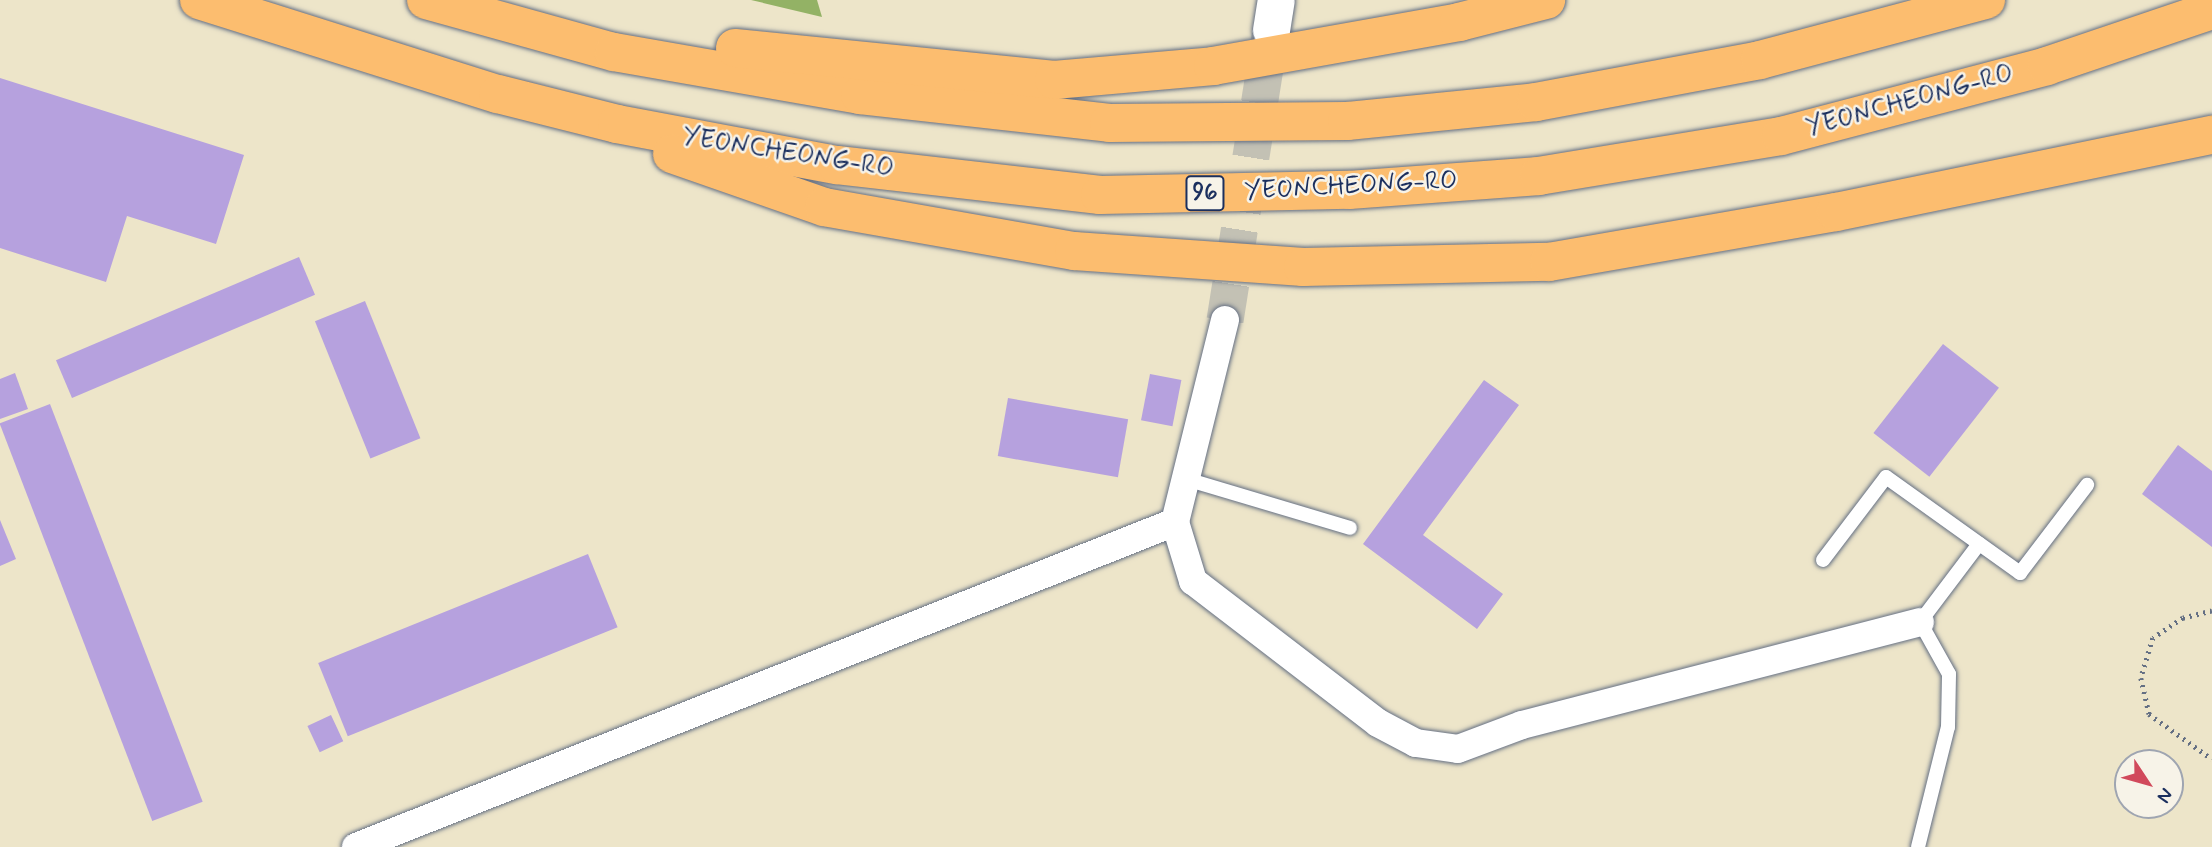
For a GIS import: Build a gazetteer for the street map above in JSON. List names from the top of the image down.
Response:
{
  "streets": {
    "highway": ["YEONCHEONG-RO", "96"]
  },
  "north": "bottom right"
}
